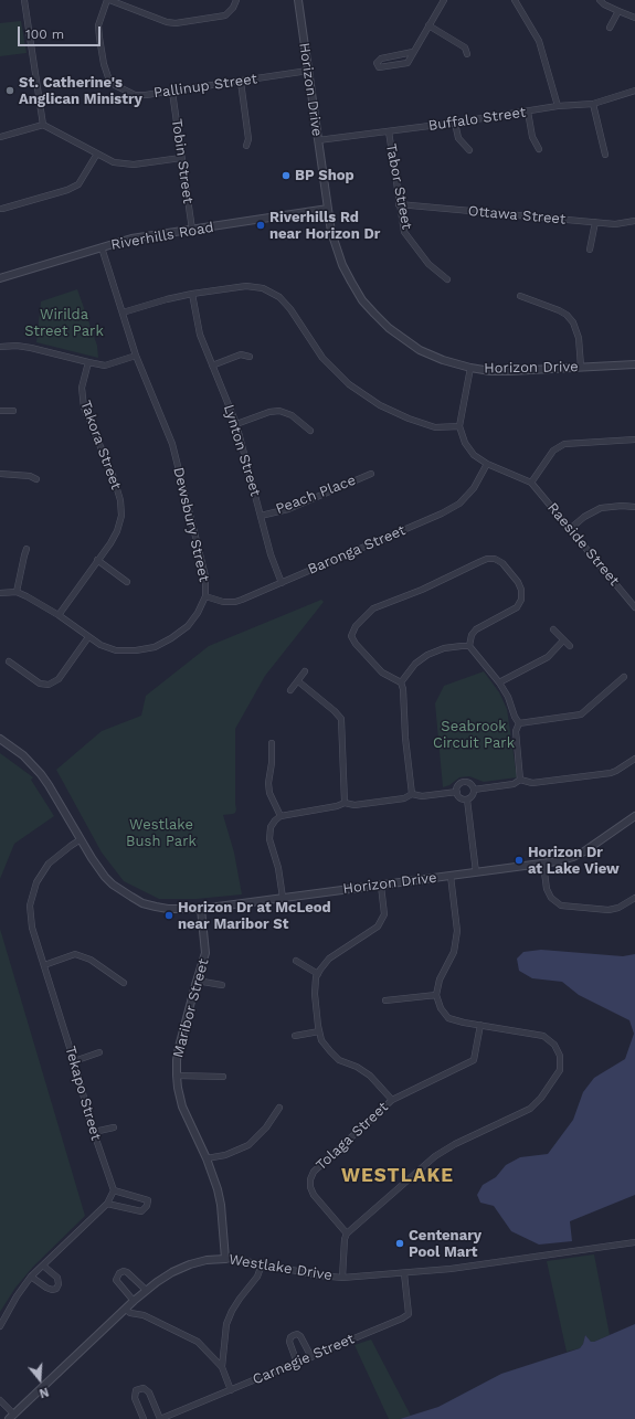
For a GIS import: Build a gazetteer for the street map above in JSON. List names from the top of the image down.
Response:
{
  "streets": {
    "street": [
      "Pallinup Street",
      "Horizon Drive",
      "Buffalo Street",
      "Tobin Street",
      "Tabor Street",
      "Ottawa Street",
      "Riverhills Road",
      "Takora Street",
      "Lynton Street",
      "Peach Place",
      "Dewsbury Street",
      "Raeside Street",
      "Baronga Street",
      "Maribor Street",
      "Tekapo Street",
      "Tolaga Street",
      "Westlake Drive",
      "Carnegie Street"
    ]
  },
  "crossings": [
    ["Pallinup Street", "Horizon Drive"],
    ["Pallinup Street", "Tobin Street"],
    ["Horizon Drive", "Buffalo Street"],
    ["Horizon Drive", "Riverhills Road"],
    ["Horizon Drive", "Maribor Street"],
    ["Horizon Drive", "Tekapo Street"],
    ["Buffalo Street", "Tabor Street"],
    ["Tobin Street", "Riverhills Road"],
    ["Tabor Street", "Ottawa Street"],
    ["Riverhills Road", "Dewsbury Street"],
    ["Takora Street", "Dewsbury Street"],
    ["Lynton Street", "Peach Place"],
    ["Lynton Street", "Baronga Street"],
    ["Dewsbury Street", "Baronga Street"],
    ["Raeside Street", "Baronga Street"],
    ["Maribor Street", "Westlake Drive"],
    ["Westlake Drive", "Carnegie Street"]
  ],
  "districts": ["WESTLAKE"],
  "parks": ["Wirilda Street Park", "Seabrook Circuit Park", "Westlake Bush Park"],
  "places": [
    "St. Catherine's Anglican Ministry",
    "BP Shop",
    "Riverhills Rd near Horizon Dr",
    "Horizon Dr at Lake View",
    "Horizon Dr at McLeod near Maribor St",
    "Centenary Pool Mart"
  ],
  "scale_bar": "100 m",
  "north": "bottom"
}
